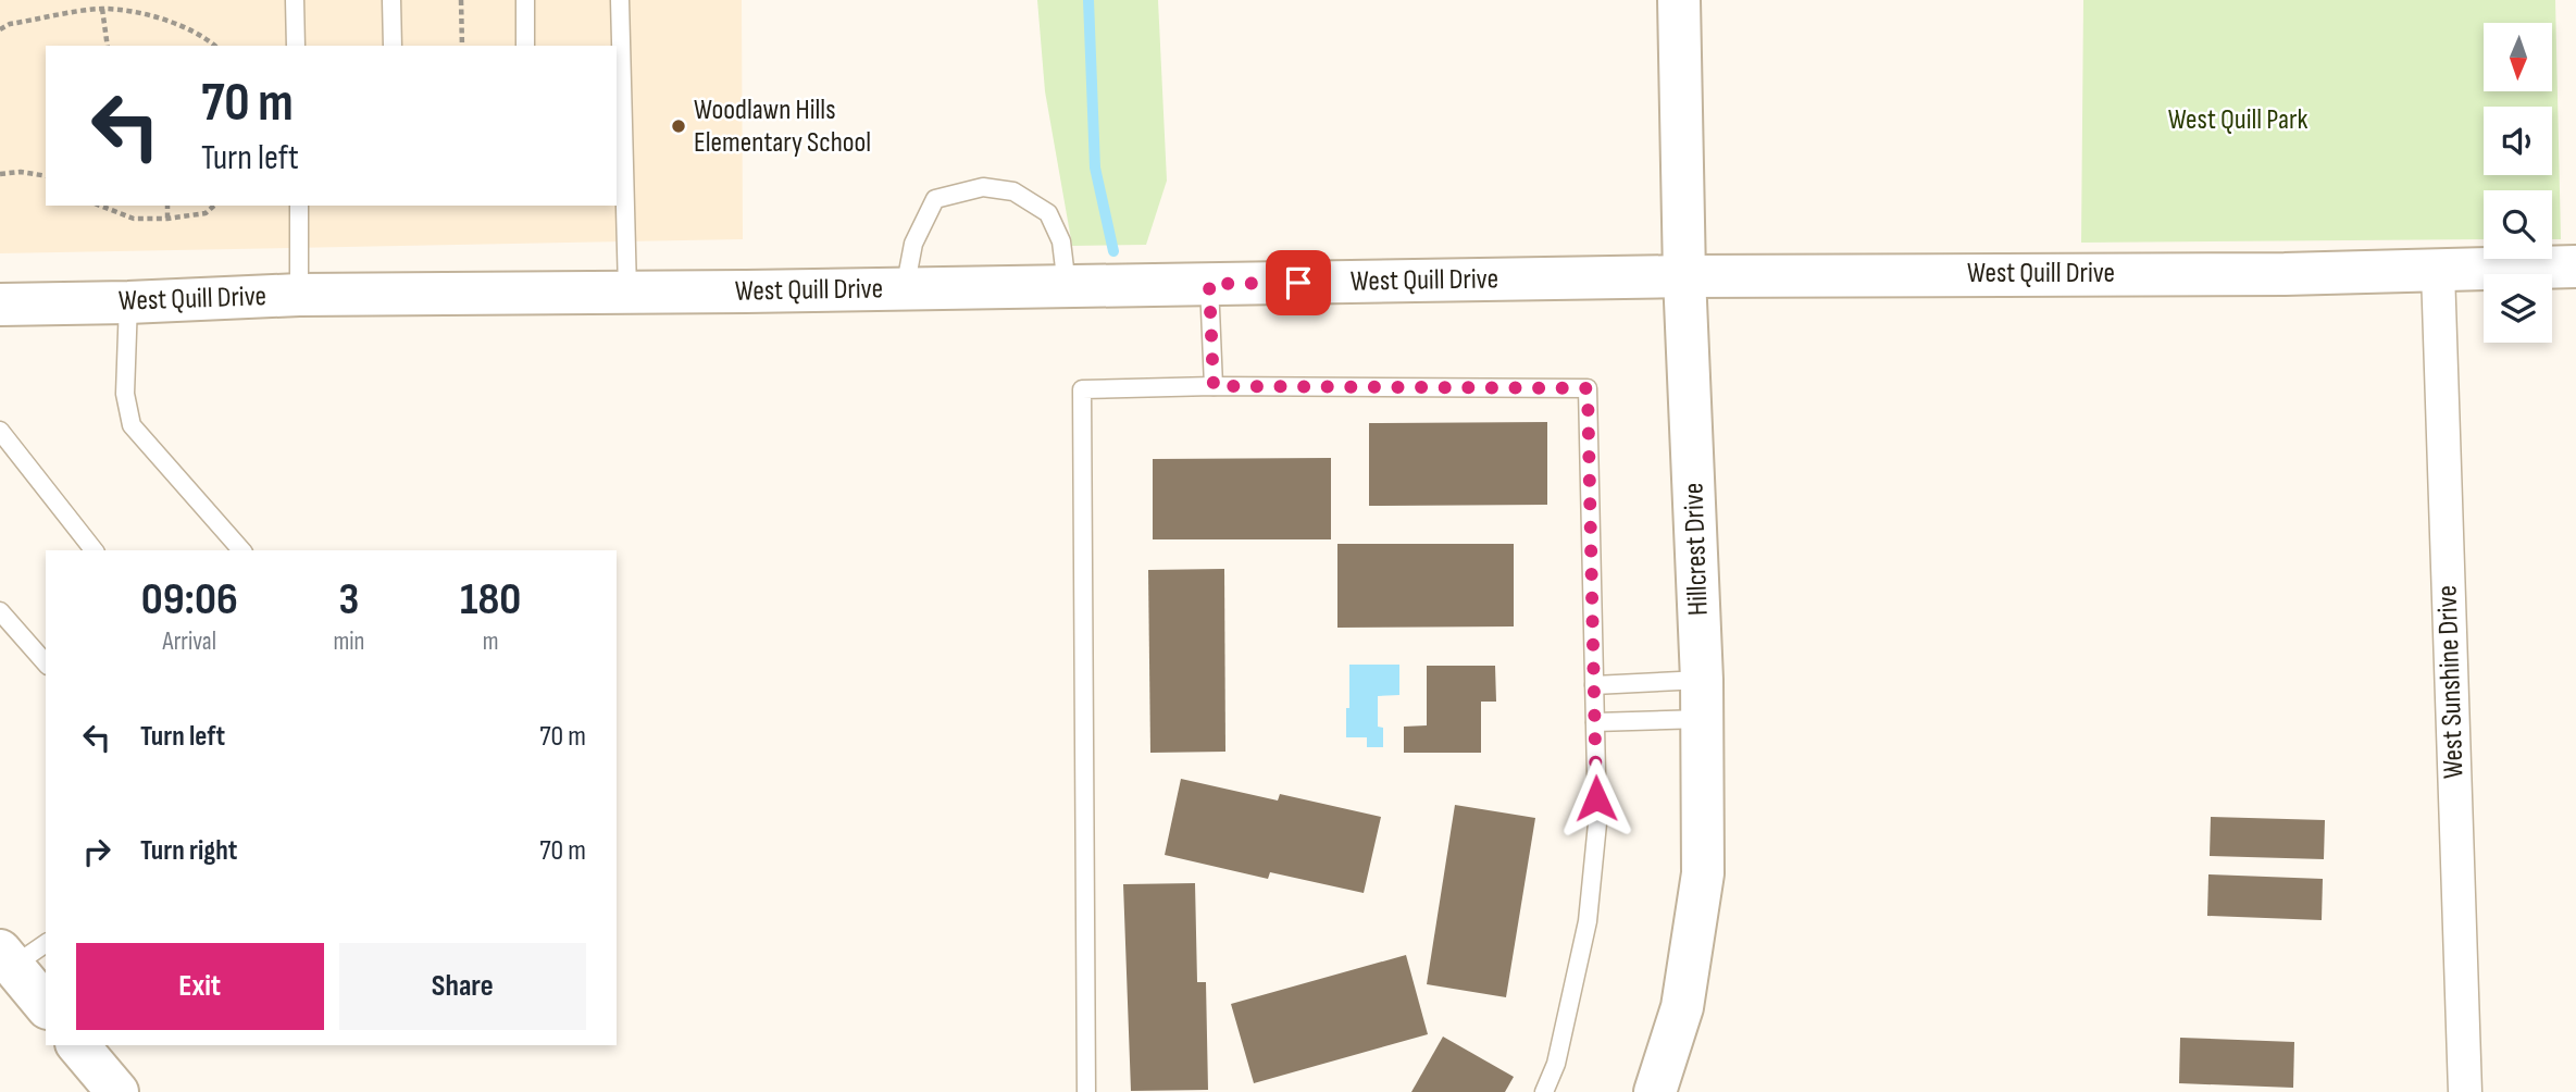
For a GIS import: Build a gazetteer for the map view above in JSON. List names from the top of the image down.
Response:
{
  "streets": {
    "street": ["West Quill Drive", "Hillcrest Drive", "West Sunshine Drive"]
  },
  "crossings": [
    ["West Quill Drive", "Hillcrest Drive"],
    ["West Quill Drive", "West Sunshine Drive"]
  ],
  "parks": ["West Quill Park"],
  "places": ["Woodlawn Hills Elementary School"],
  "north": "bottom",
  "page": {
    "turn": ["70 m", "Turn left"],
    "eta": [
      "09:06",
      "Arrival",
      "3",
      "min",
      "180",
      "m"
    ],
    "list": [
      {
        "name": "Turn left",
        "value": "70 m"
      },
      {
        "name": "Turn right",
        "value": "70 m"
      }
    ],
    "buttons": ["Exit", "Share"]
  }
}
